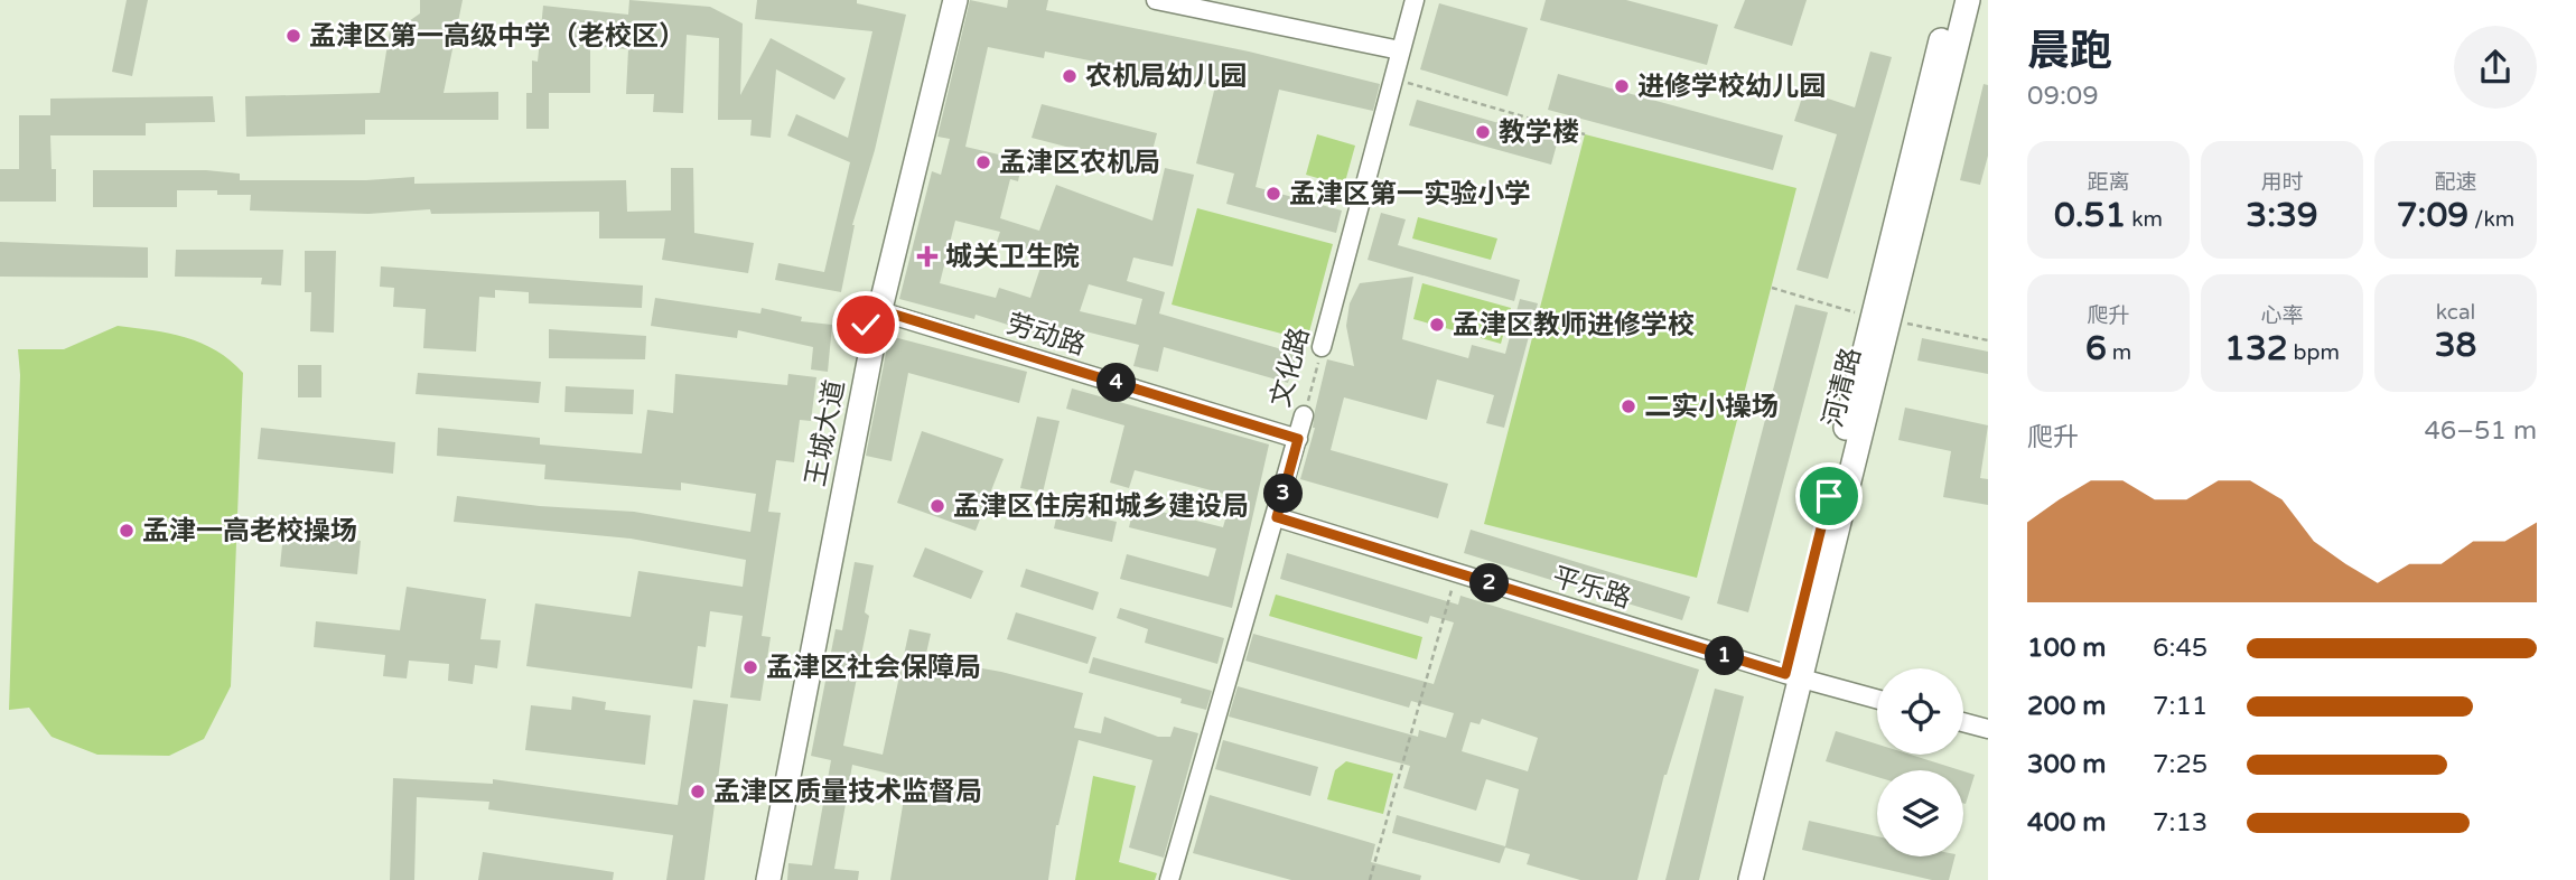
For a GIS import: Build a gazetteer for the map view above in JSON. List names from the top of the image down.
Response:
{
  "streets": {
    "street": [
      "劳动路",
      "文化路",
      "河清路",
      "王城大道",
      "平乐路"
    ]
  },
  "crossings": [
    ["劳动路", "文化路"],
    ["劳动路", "王城大道"],
    ["文化路", "平乐路"],
    ["河清路", "平乐路"]
  ],
  "places": {
    "other": [
      "孟津区第一高级中学（老校区）",
      "农机局幼儿园",
      "进修学校幼儿园",
      "教学楼",
      "孟津区农机局",
      "孟津区第一实验小学",
      "孟津区教师进修学校",
      "二实小操场",
      "孟津区住房和城乡建设局",
      "孟津一高老校操场",
      "孟津区社会保障局",
      "孟津区质量技术监督局"
    ],
    "health": ["城关卫生院"]
  },
  "page": {
    "heading": ["晨跑", "09:09"],
    "stats": [
      ["距离", "0.51 km"],
      ["用时", "3:39"],
      ["配速", "7:09 /km"],
      ["爬升", "6 m"],
      ["心率", "132 bpm"],
      ["kcal", "38"]
    ],
    "pins": [
      "4",
      "3",
      "2",
      "1"
    ],
    "chart": ["爬升", "46–51 m"],
    "list": [
      {
        "name": "100 m",
        "note": "6:45"
      },
      {
        "name": "200 m",
        "note": "7:11"
      },
      {
        "name": "300 m",
        "note": "7:25"
      },
      {
        "name": "400 m",
        "note": "7:13"
      }
    ]
  }
}
